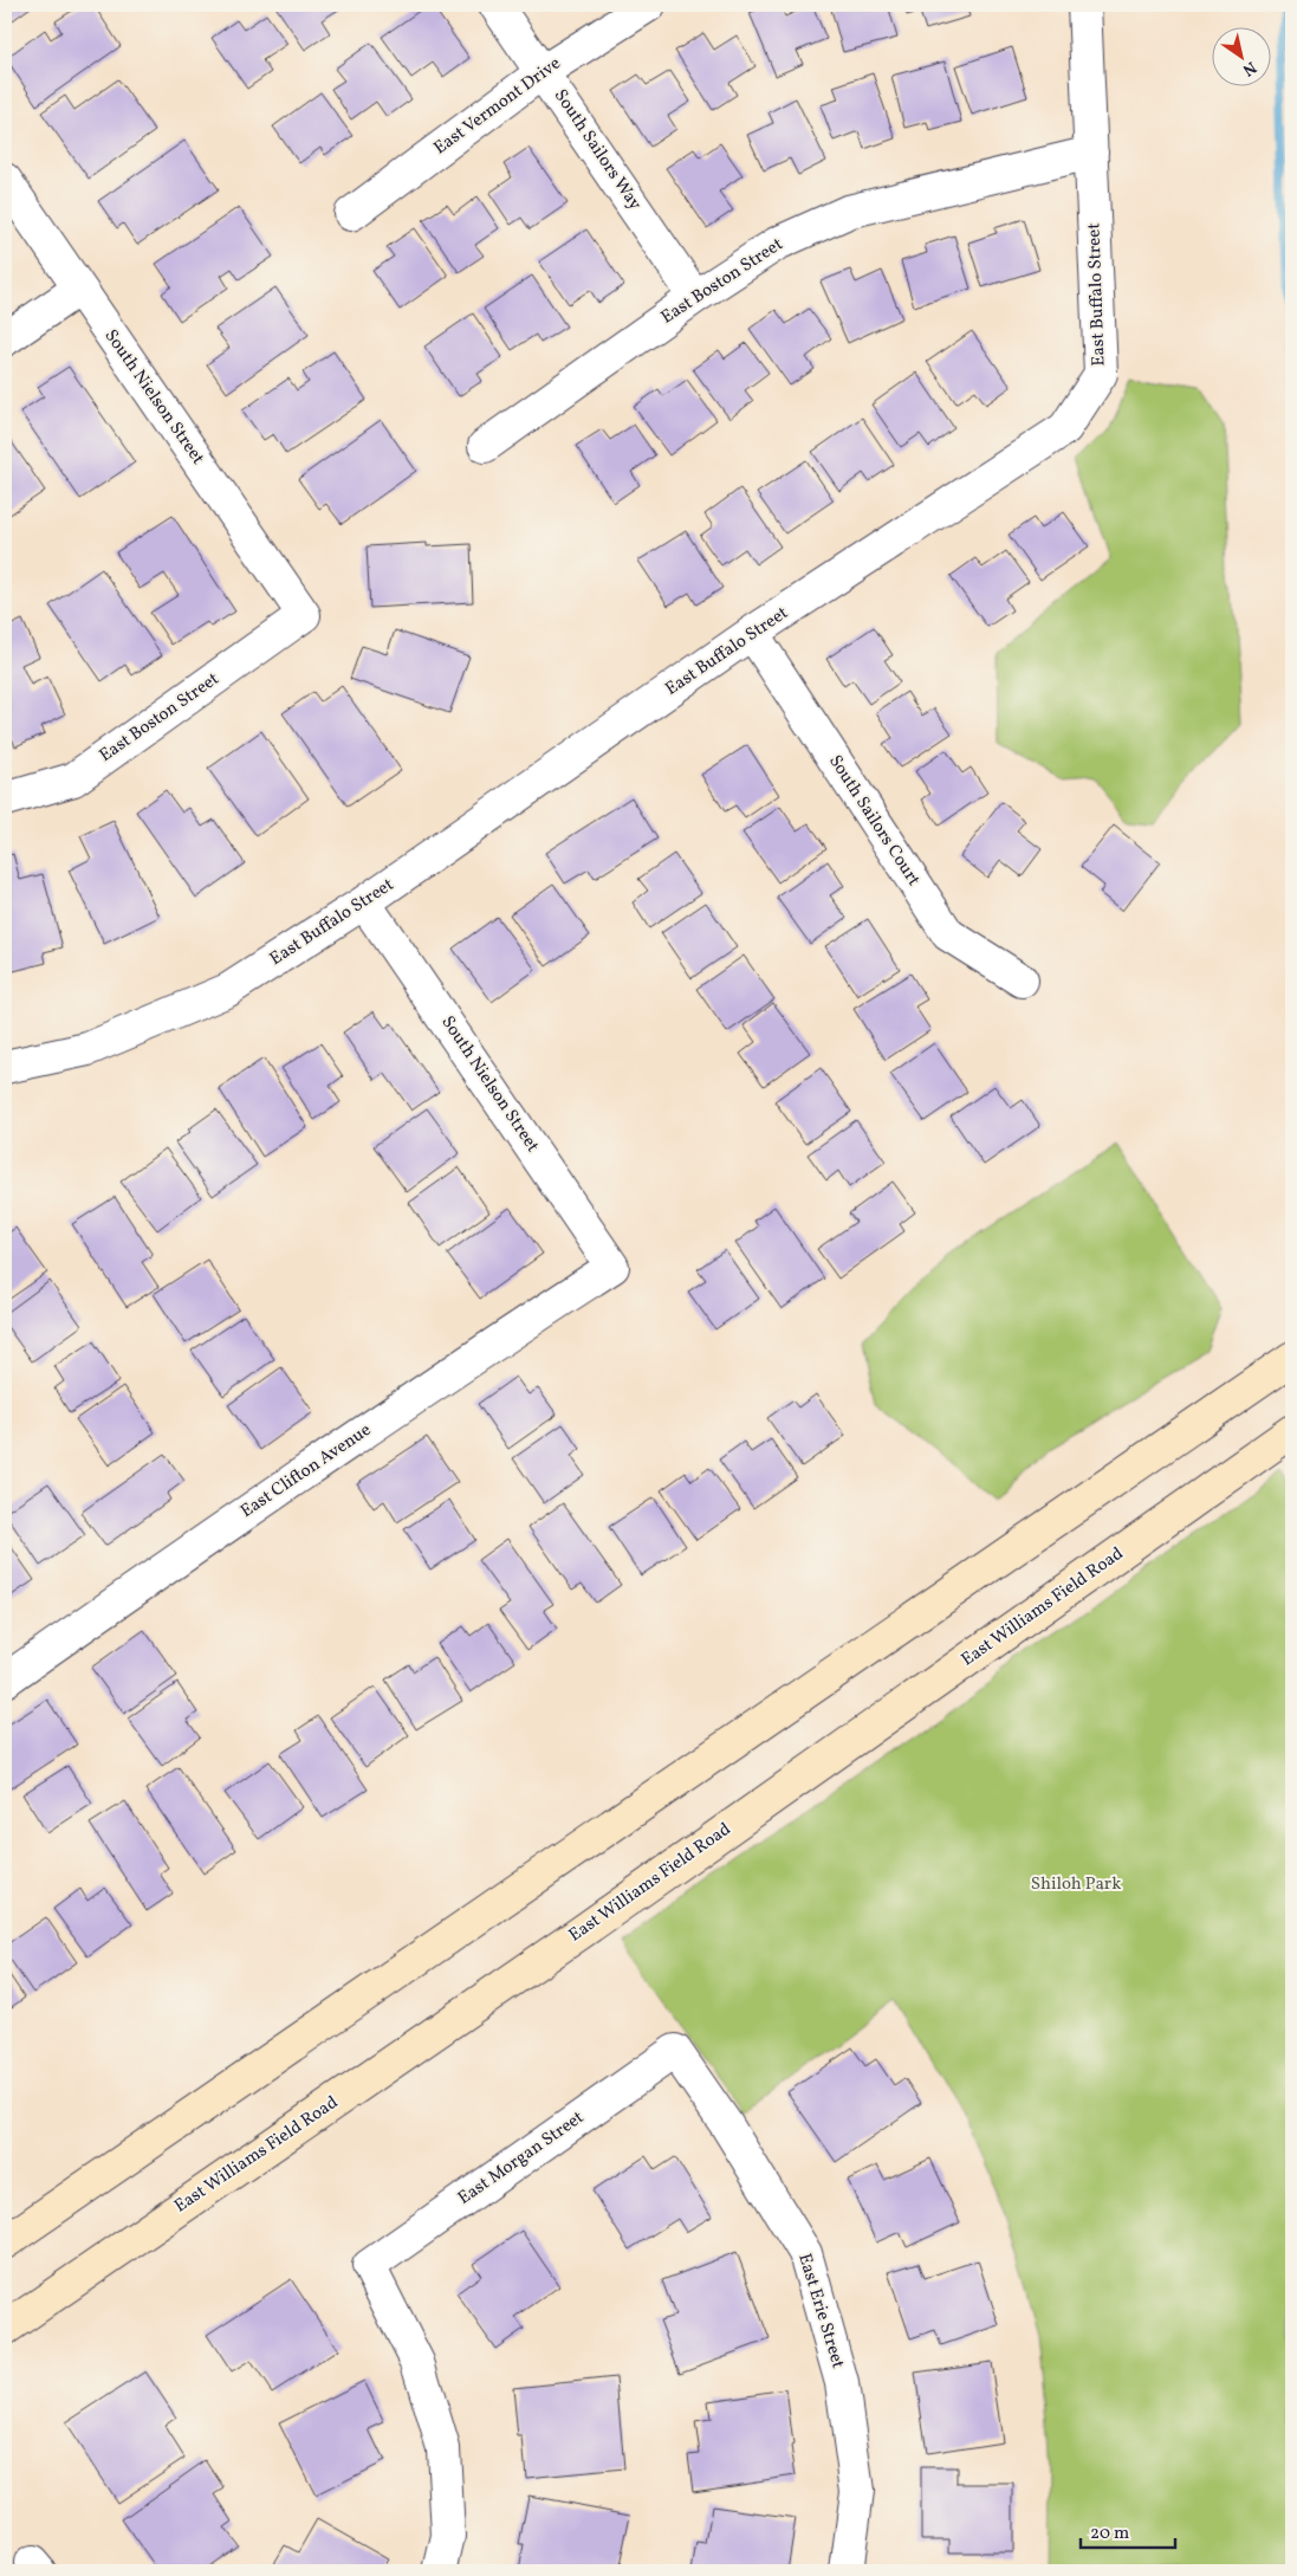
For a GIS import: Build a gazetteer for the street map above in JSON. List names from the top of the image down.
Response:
{
  "streets": {
    "main road": ["East Williams Field Road"],
    "street": [
      "East Vermont Drive",
      "South Sailors Way",
      "East Boston Street",
      "East Buffalo Street",
      "South Nielson Street",
      "South Sailors Court",
      "East Clifton Avenue",
      "East Morgan Street",
      "East Erie Street"
    ]
  },
  "crossings": [
    ["East Vermont Drive", "South Sailors Way"],
    ["South Sailors Way", "East Boston Street"],
    ["East Boston Street", "East Buffalo Street"],
    ["East Boston Street", "South Nielson Street"],
    ["East Buffalo Street", "South Nielson Street"],
    ["East Buffalo Street", "South Sailors Court"],
    ["South Nielson Street", "East Clifton Avenue"],
    ["East Morgan Street", "East Erie Street"]
  ],
  "parks": ["Shiloh Park"],
  "scale_bar": "20 m",
  "north": "bottom right"
}
